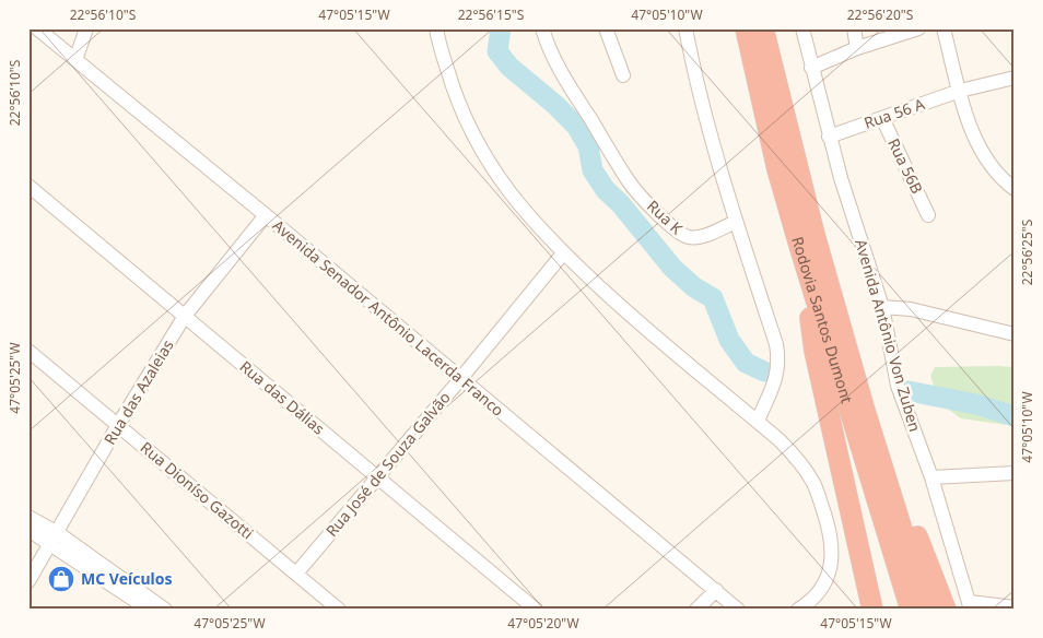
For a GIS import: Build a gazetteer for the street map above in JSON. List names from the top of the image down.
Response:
{
  "streets": {
    "highway": ["Rodovia Santos Dumont"],
    "street": [
      "Rua 56 A",
      "Rua 56B",
      "Rua K",
      "Avenida Senador Antônio Lacerda Franco",
      "Avenida Antônio Von Zuben",
      "Rua das Azaleias",
      "Rua das Dálias",
      "Rua José de Souza Galvão",
      "Rua Dioníso Gazotti"
    ]
  },
  "crossings": [
    ["Rua 56 A", "Rua 56B"],
    ["Rua 56 A", "Avenida Antônio Von Zuben"],
    ["Avenida Senador Antônio Lacerda Franco", "Rua das Azaleias"],
    ["Avenida Senador Antônio Lacerda Franco", "Rua José de Souza Galvão"],
    ["Rua das Azaleias", "Rua das Dálias"],
    ["Rua das Azaleias", "Rua Dioníso Gazotti"],
    ["Rua das Dálias", "Rua José de Souza Galvão"],
    ["Rua José de Souza Galvão", "Rua Dioníso Gazotti"]
  ],
  "places": {
    "shop": ["MC Veículos"]
  },
  "coordinates": [
    "22°56'10\"S",
    "47°05'15\"W",
    "22°56'15\"S",
    "47°05'10\"W",
    "22°56'20\"S",
    "22°56'25\"S",
    "47°05'25\"W",
    "47°05'20\"W"
  ]
}
